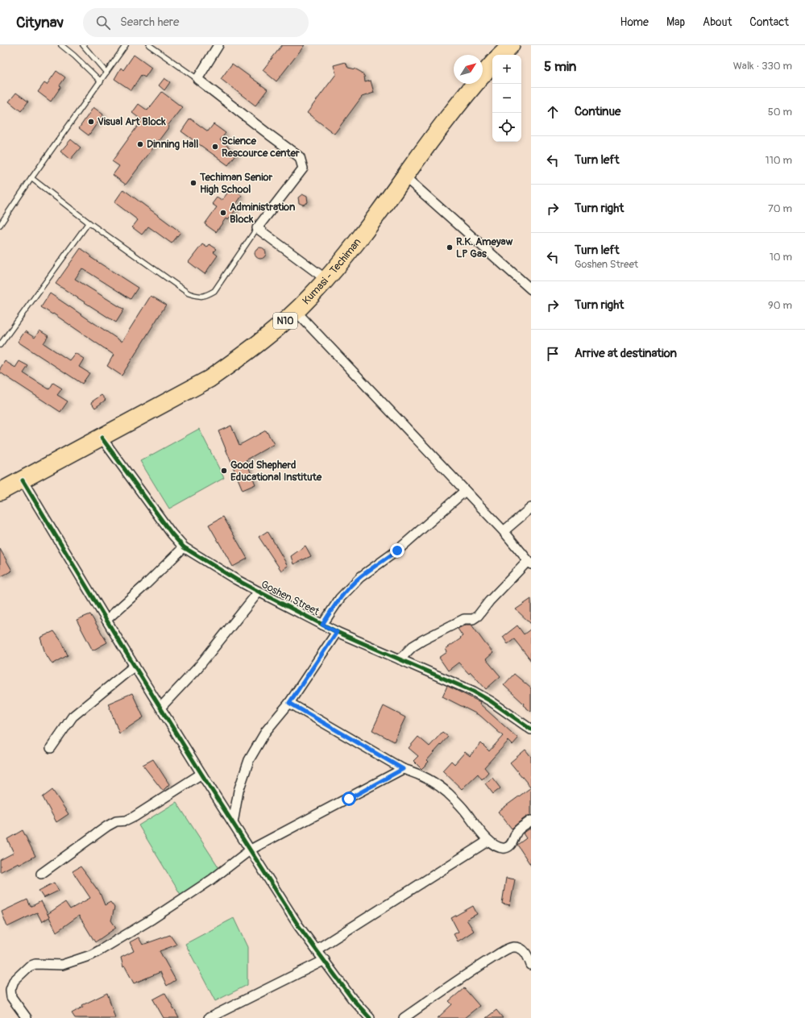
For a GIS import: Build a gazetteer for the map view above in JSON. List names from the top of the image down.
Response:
{
  "streets": {
    "highway": ["Kumasi - Techiman", "N10"],
    "street": ["Goshen Street"]
  },
  "crossings": [
    ["Kumasi - Techiman", "Goshen Street"]
  ],
  "places": [
    "Visual Art Block",
    "Dinning Hall",
    "Science Rescource center",
    "Techiman Senior High School",
    "Administration Block",
    "R.K. Ameyaw LP Gas",
    "Good Shepherd Educational Institute"
  ],
  "north": "top right",
  "page": {
    "header": "Citynav",
    "search": "Search here",
    "nav": [
      "Home",
      "Map",
      "About",
      "Contact"
    ],
    "heading": ["5 min", "Walk · 330 m"],
    "map_buttons": ["+", "−"],
    "list": [
      ["Continue", "50 m"],
      ["Turn left", "110 m"],
      ["Turn right", "70 m"],
      ["Turn left", "Goshen Street", "10 m"],
      ["Turn right", "90 m"],
      "Arrive at destination"
    ]
  }
}
